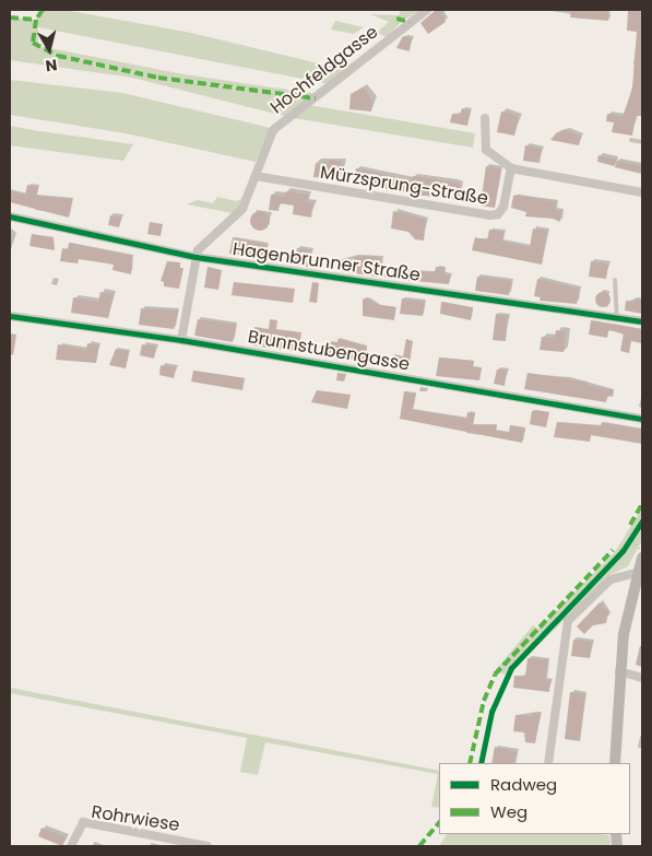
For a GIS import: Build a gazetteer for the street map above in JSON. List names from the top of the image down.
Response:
{
  "streets": {
    "street": [
      "Hochfeldgasse",
      "Mürzsprung-Straße",
      "Hagenbrunner Straße",
      "Brunnstubengasse",
      "Rohrwiese"
    ]
  },
  "crossings": [
    ["Hochfeldgasse", "Mürzsprung-Straße"],
    ["Hochfeldgasse", "Hagenbrunner Straße"],
    ["Hochfeldgasse", "Brunnstubengasse"]
  ],
  "legend": ["Radweg", "Weg"],
  "north": "bottom"
}
